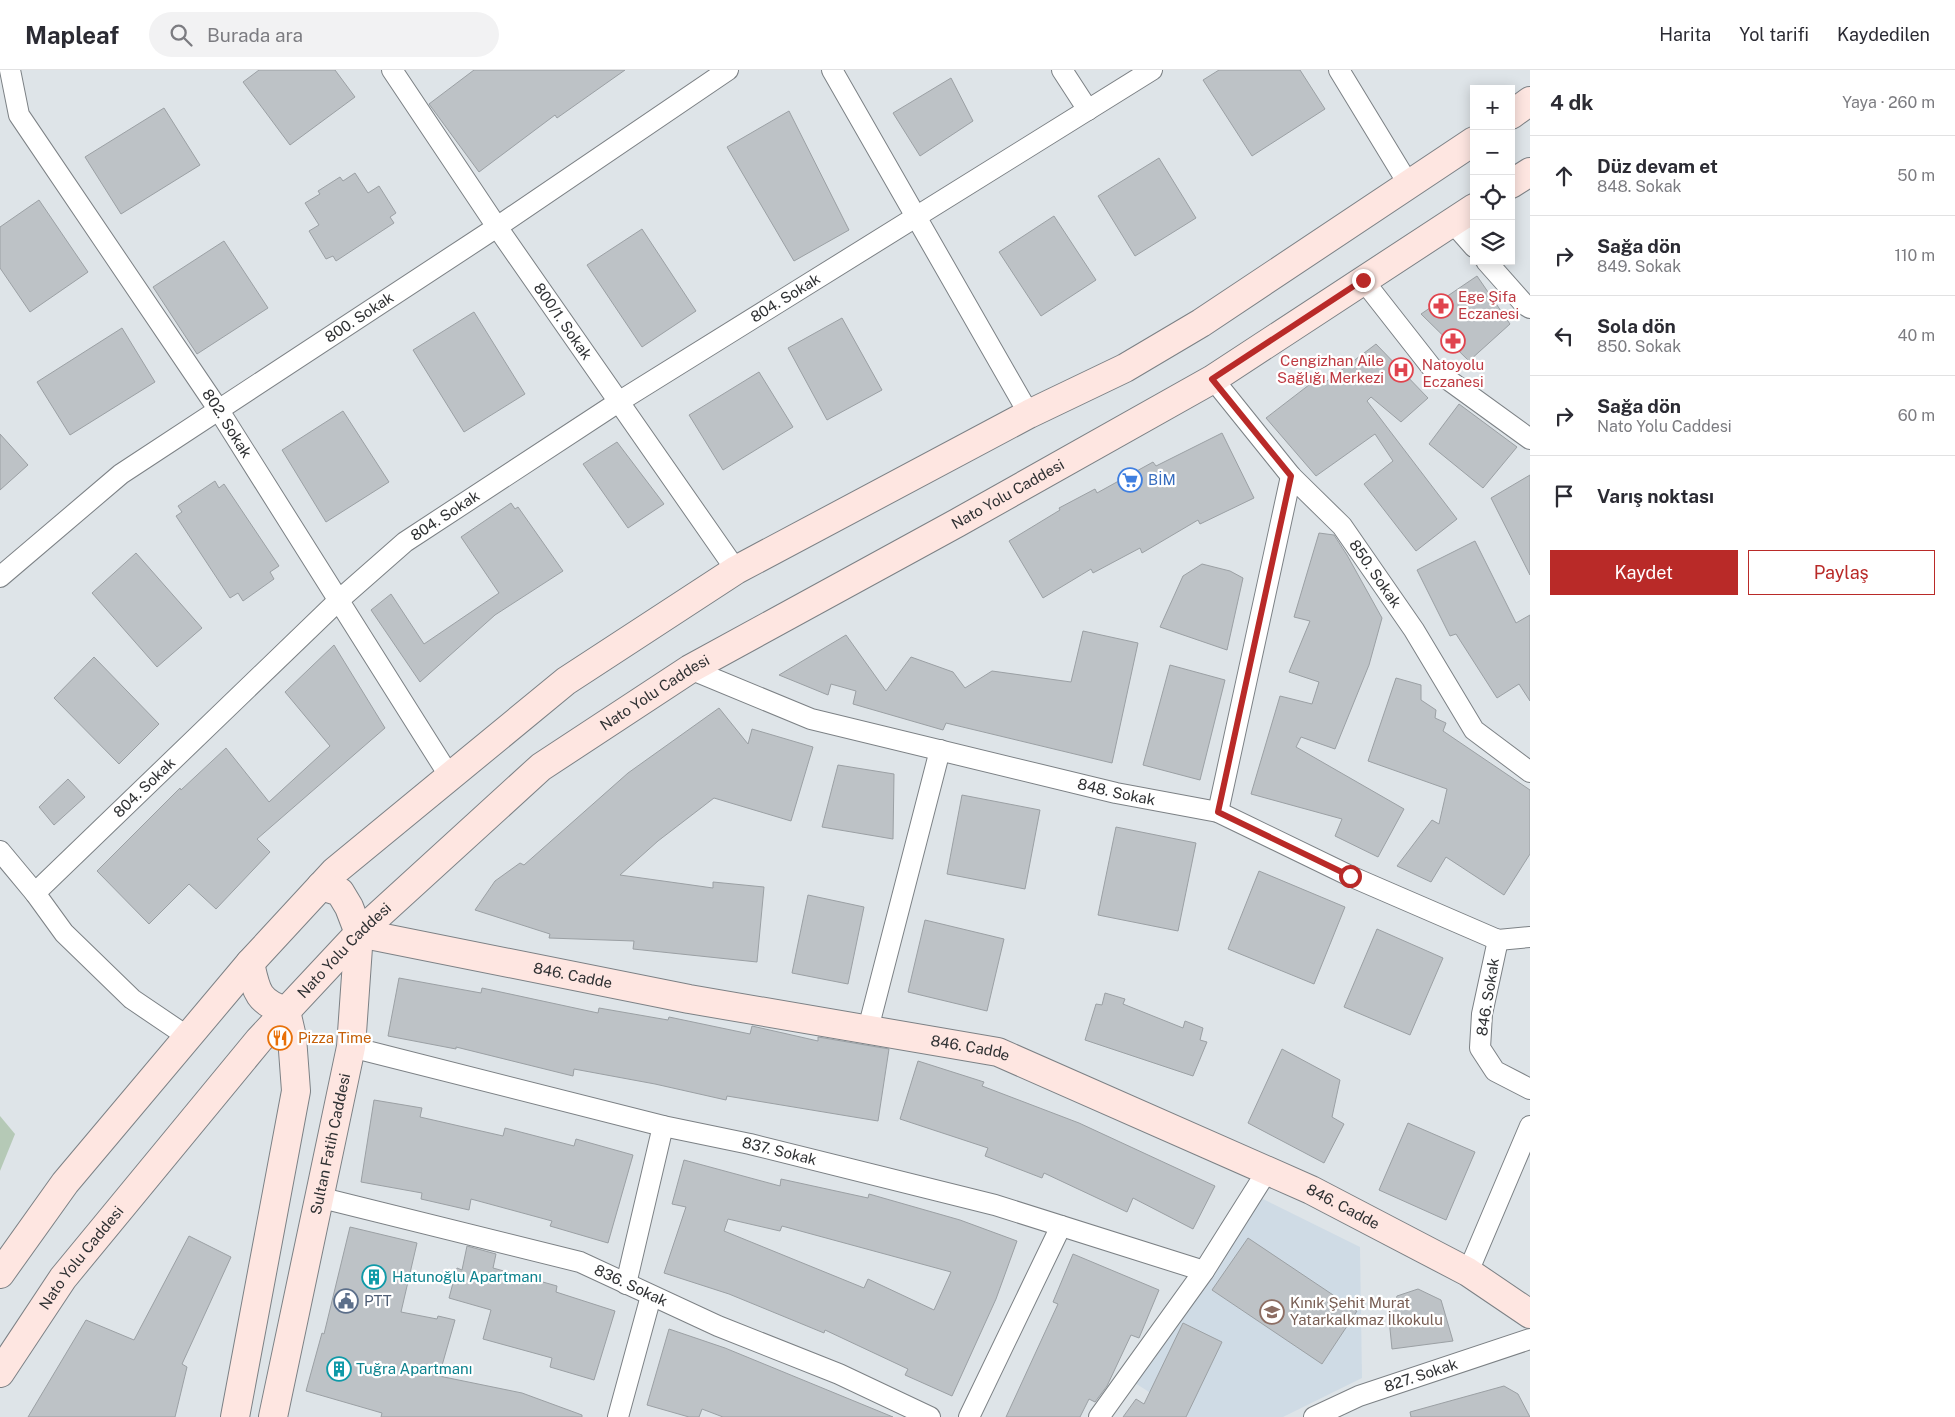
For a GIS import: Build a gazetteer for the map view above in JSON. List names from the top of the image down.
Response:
{
  "streets": {
    "main road": ["Nato Yolu Caddesi", "846. Cadde", "Sultan Fatih Caddesi"],
    "street": [
      "804. Sokak",
      "800. Sokak",
      "800/1. Sokak",
      "802. Sokak",
      "850. Sokak",
      "848. Sokak",
      "846. Sokak",
      "837. Sokak",
      "836. Sokak",
      "827. Sokak"
    ]
  },
  "crossings": [
    ["804. Sokak", "800/1. Sokak"],
    ["804. Sokak", "802. Sokak"],
    ["800. Sokak", "800/1. Sokak"],
    ["800. Sokak", "802. Sokak"],
    ["Nato Yolu Caddesi", "850. Sokak"],
    ["Nato Yolu Caddesi", "848. Sokak"],
    ["Nato Yolu Caddesi", "846. Cadde"],
    ["Nato Yolu Caddesi", "Sultan Fatih Caddesi"],
    ["848. Sokak", "846. Sokak"],
    ["846. Cadde", "Sultan Fatih Caddesi"],
    ["Sultan Fatih Caddesi", "837. Sokak"],
    ["Sultan Fatih Caddesi", "836. Sokak"]
  ],
  "places": {
    "pharmacy": ["Ege Şifa Eczanesi", "Natoyolu Eczanesi"],
    "hospital": ["Cengizhan Aile Sağlığı Merkezi"],
    "supermarket": ["BİM"],
    "restaurant": ["Pizza Time"],
    "building": ["Hatunoğlu Apartmanı", "Tuğra Apartmanı"],
    "public building": ["PTT"],
    "school or university": ["Kınık Şehit Murat Yatarkalkmaz İlkokulu"]
  },
  "page": {
    "header": "Mapleaf",
    "search": "Burada ara",
    "nav": ["Harita", "Yol tarifi", "Kaydedilen"],
    "heading": ["4 dk", "Yaya · 260 m"],
    "map_buttons": ["+", "−"],
    "list": [
      ["Düz devam et", "848. Sokak", "50 m"],
      ["Sağa dön", "849. Sokak", "110 m"],
      ["Sola dön", "850. Sokak", "40 m"],
      ["Sağa dön", "Nato Yolu Caddesi", "60 m"],
      "Varış noktası"
    ],
    "buttons": ["Kaydet", "Paylaş"]
  }
}
